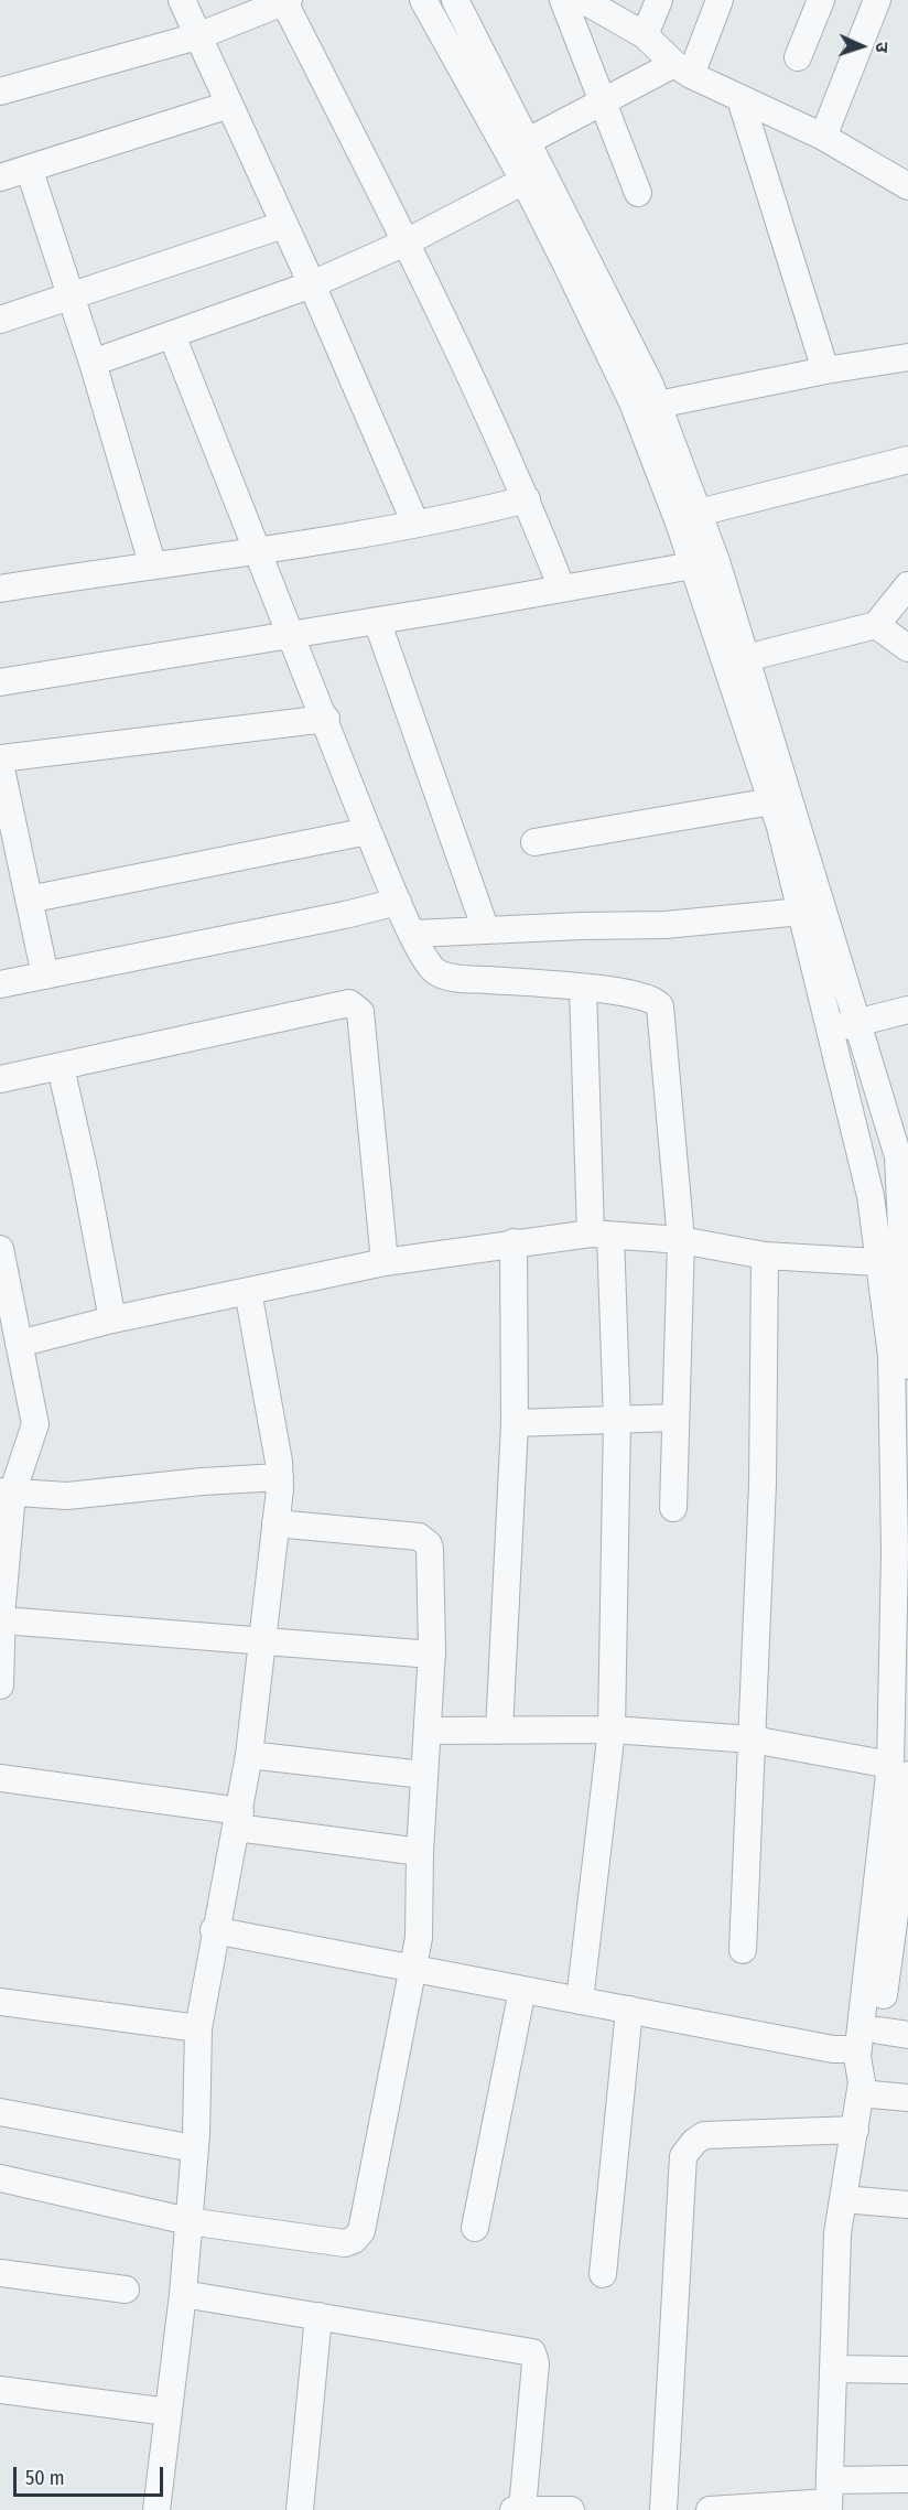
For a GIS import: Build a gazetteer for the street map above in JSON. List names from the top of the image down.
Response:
{
  "scale_bar": "50 m",
  "north": "right"
}
